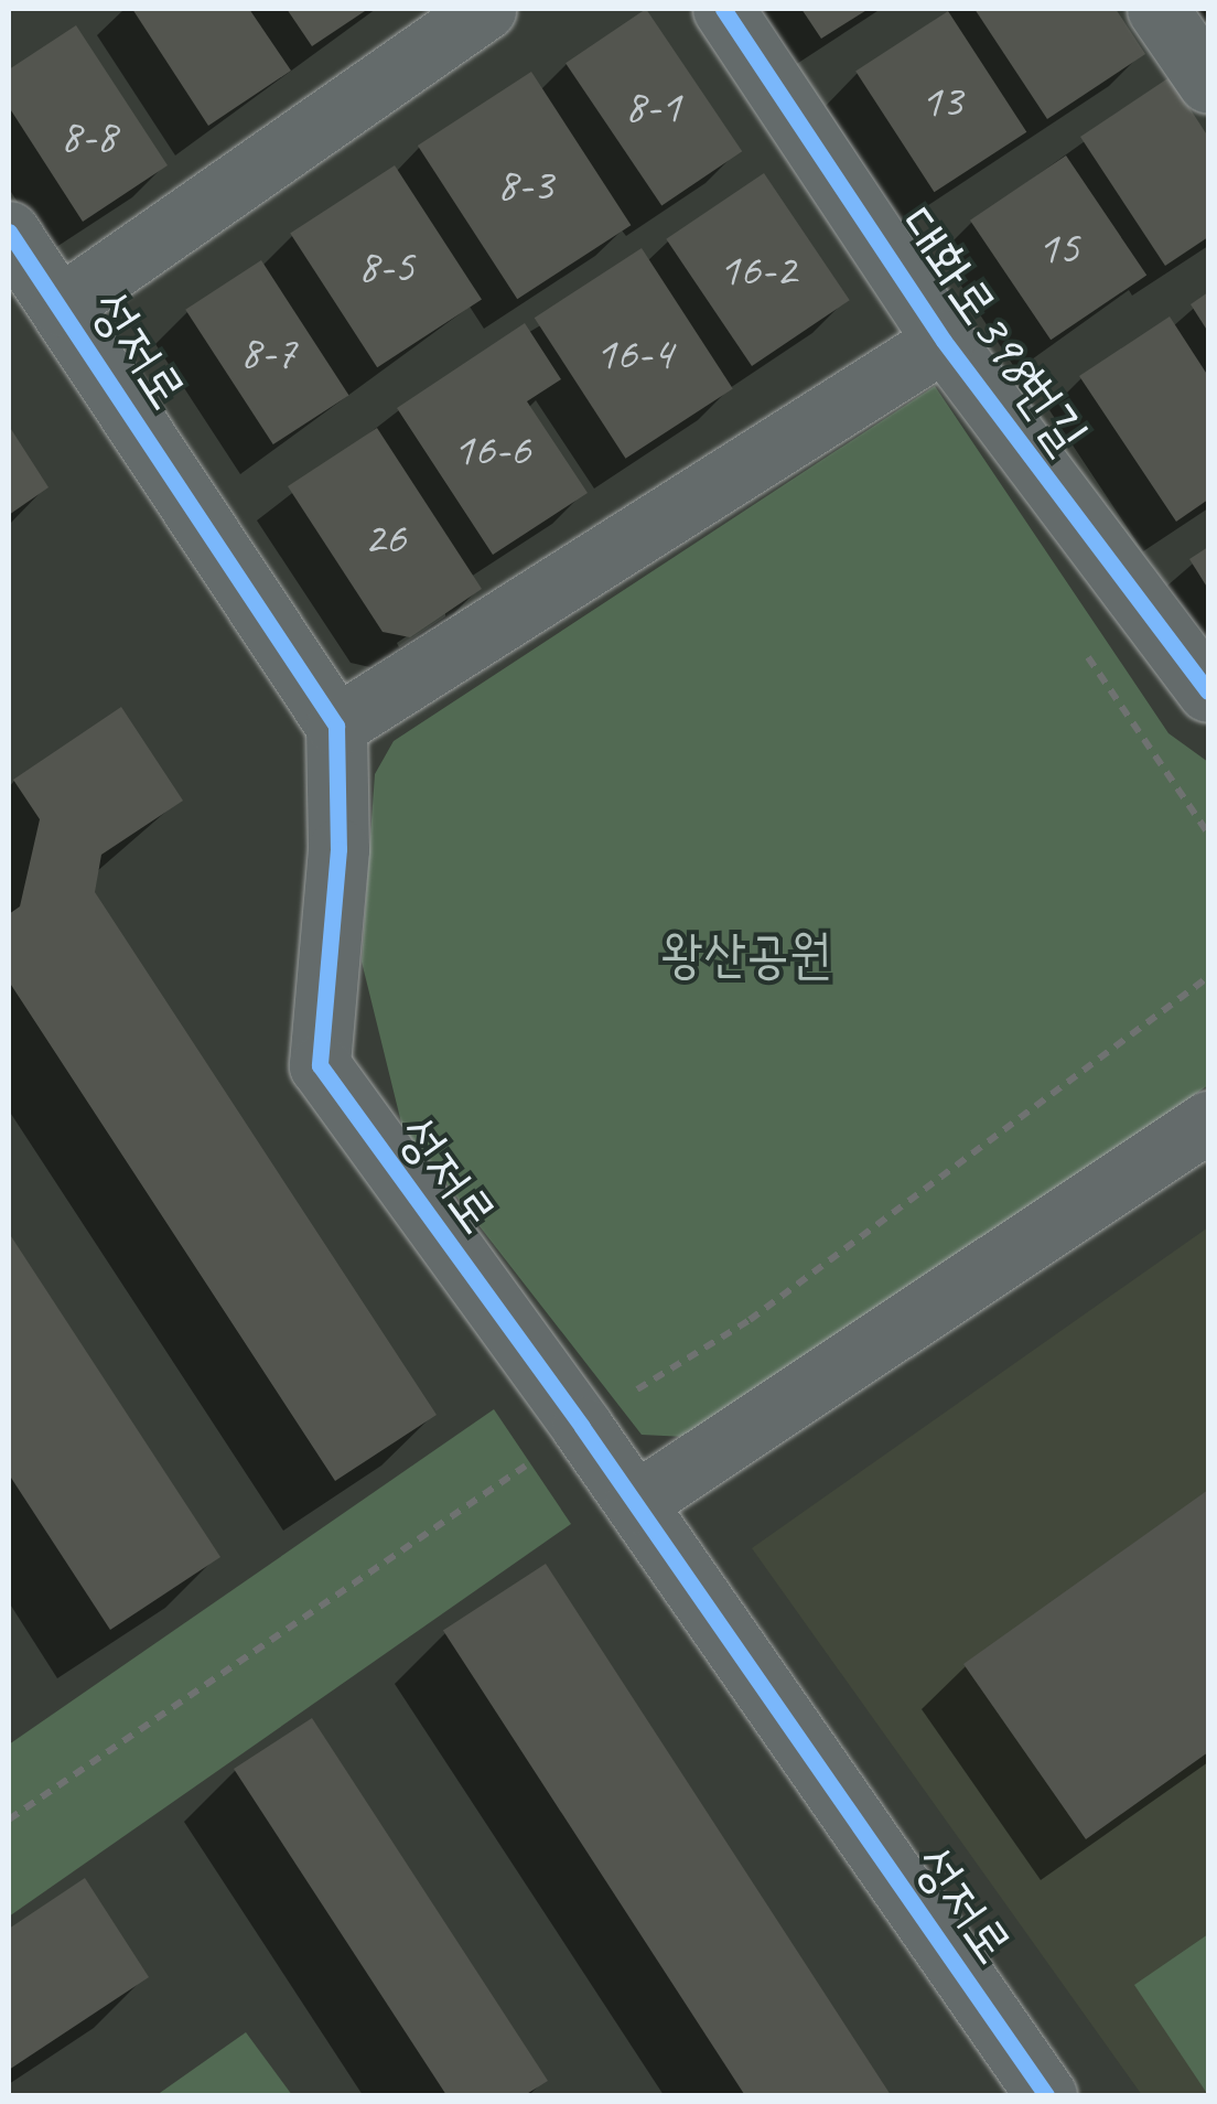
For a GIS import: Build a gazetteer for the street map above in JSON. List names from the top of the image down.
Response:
{
  "streets": {
    "street": ["대화로398번길", "성저로"]
  },
  "crossings": [
    ["대화로398번길", "성저로"]
  ],
  "parks": ["왕산공원"],
  "house_numbers": [
    "13",
    "8-1",
    "8-8",
    "8-3",
    "15",
    "8-5",
    "16-2",
    "8-7",
    "16-4",
    "16-6",
    "26"
  ]
}
